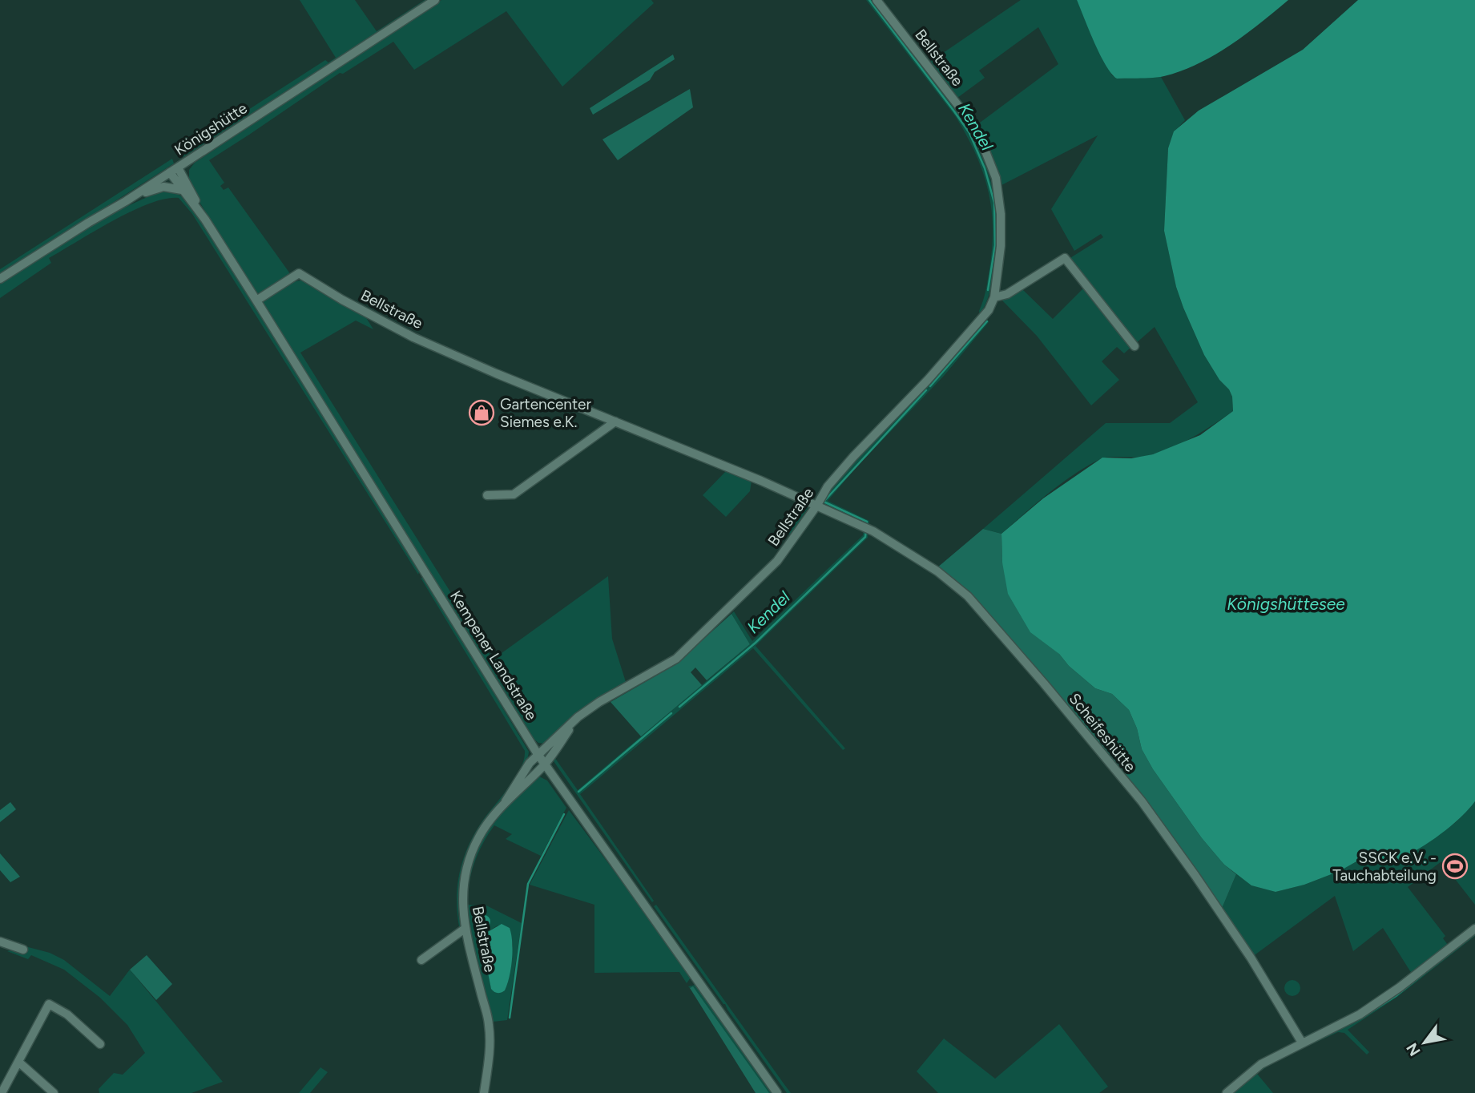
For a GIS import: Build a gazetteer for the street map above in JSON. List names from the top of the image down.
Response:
{
  "streets": {
    "street": [
      "Bellstraße",
      "Königshütte",
      "Kempener Landstraße",
      "Scheifeshütte"
    ]
  },
  "crossings": [
    ["Bellstraße", "Kempener Landstraße"],
    ["Bellstraße", "Scheifeshütte"],
    ["Königshütte", "Kempener Landstraße"]
  ],
  "water": ["Kendel", "Königshüttesee"],
  "places": {
    "shop": ["Gartencenter Siemes e.K."],
    "sports": ["SSCK e.V. - Tauchabteilung"]
  },
  "north": "bottom left"
}
